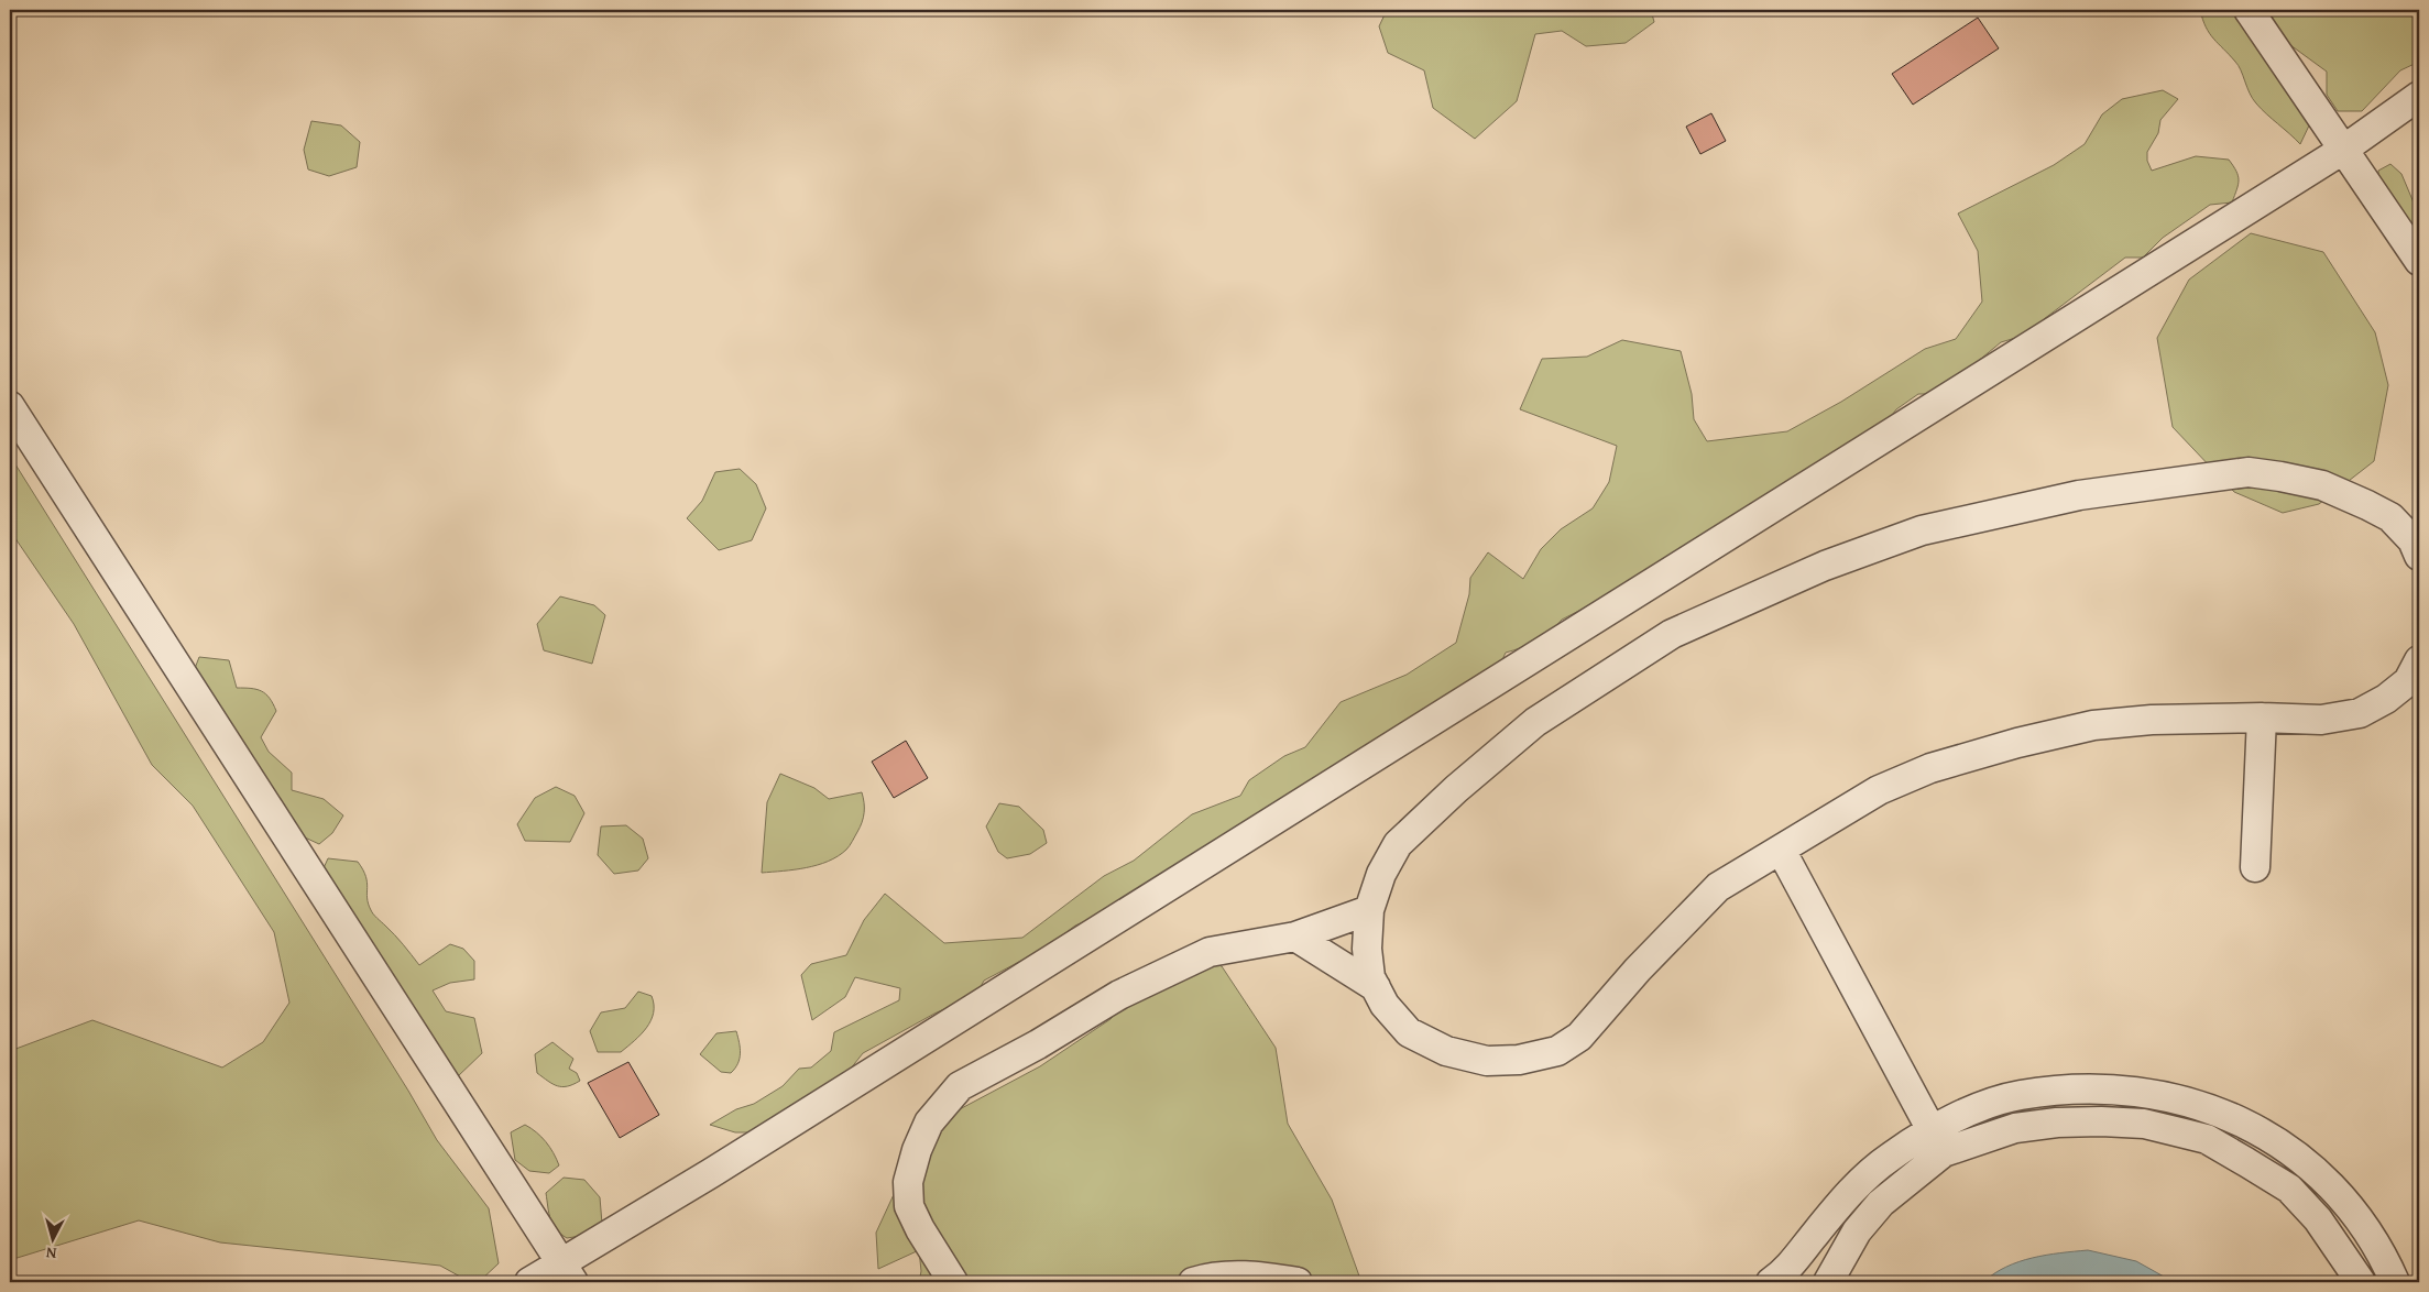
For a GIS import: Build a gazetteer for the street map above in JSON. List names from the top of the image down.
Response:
{
  "north": "bottom"
}
